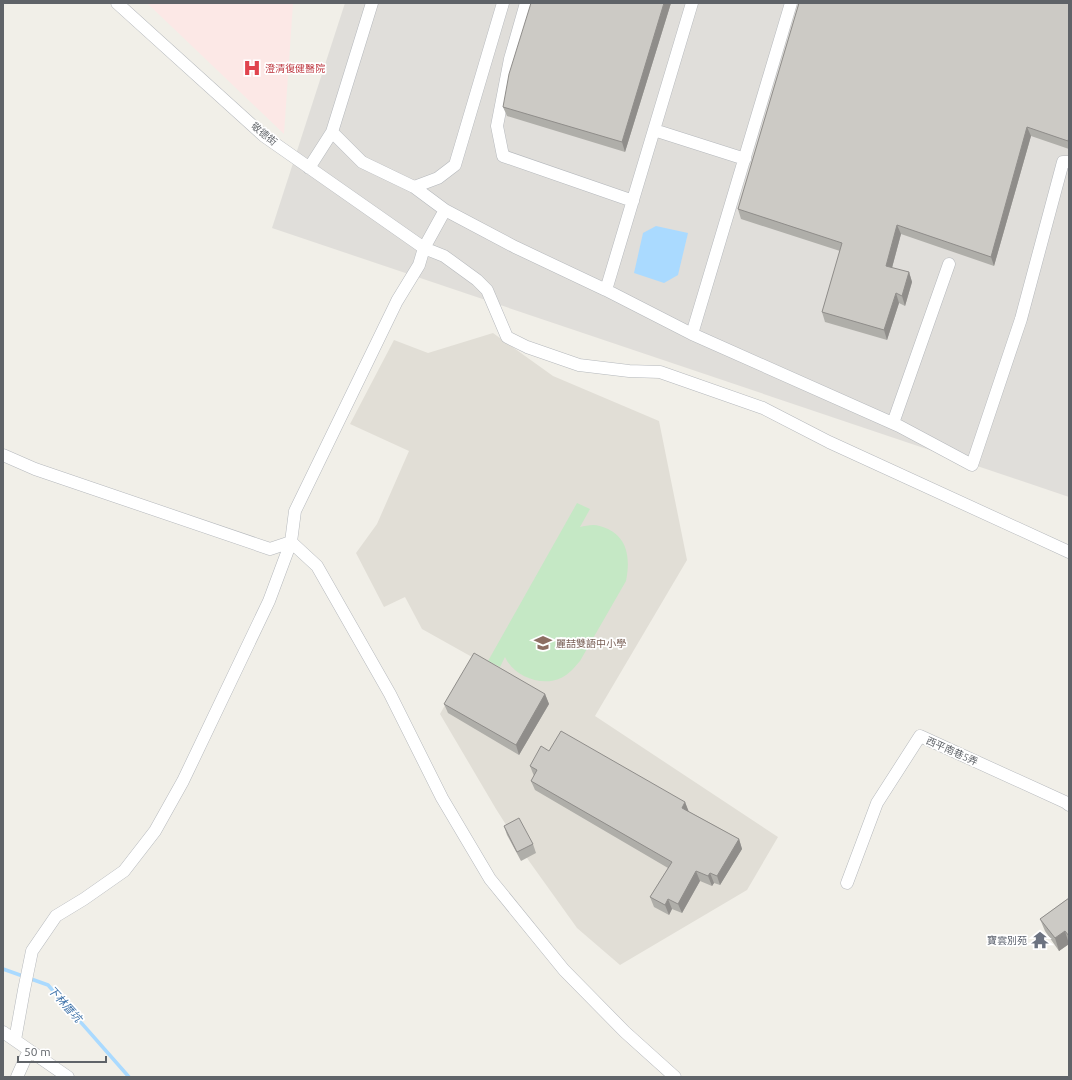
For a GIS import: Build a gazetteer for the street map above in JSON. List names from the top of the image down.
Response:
{
  "streets": {
    "street": ["敬德街", "西平南巷5弄"]
  },
  "water": ["下林厝坑"],
  "places": {
    "hospital": ["澄清復健醫院"],
    "school or university": ["麗喆雙語中小學"],
    "temple": ["寶雲別苑"]
  },
  "scale_bar": "50 m"
}
